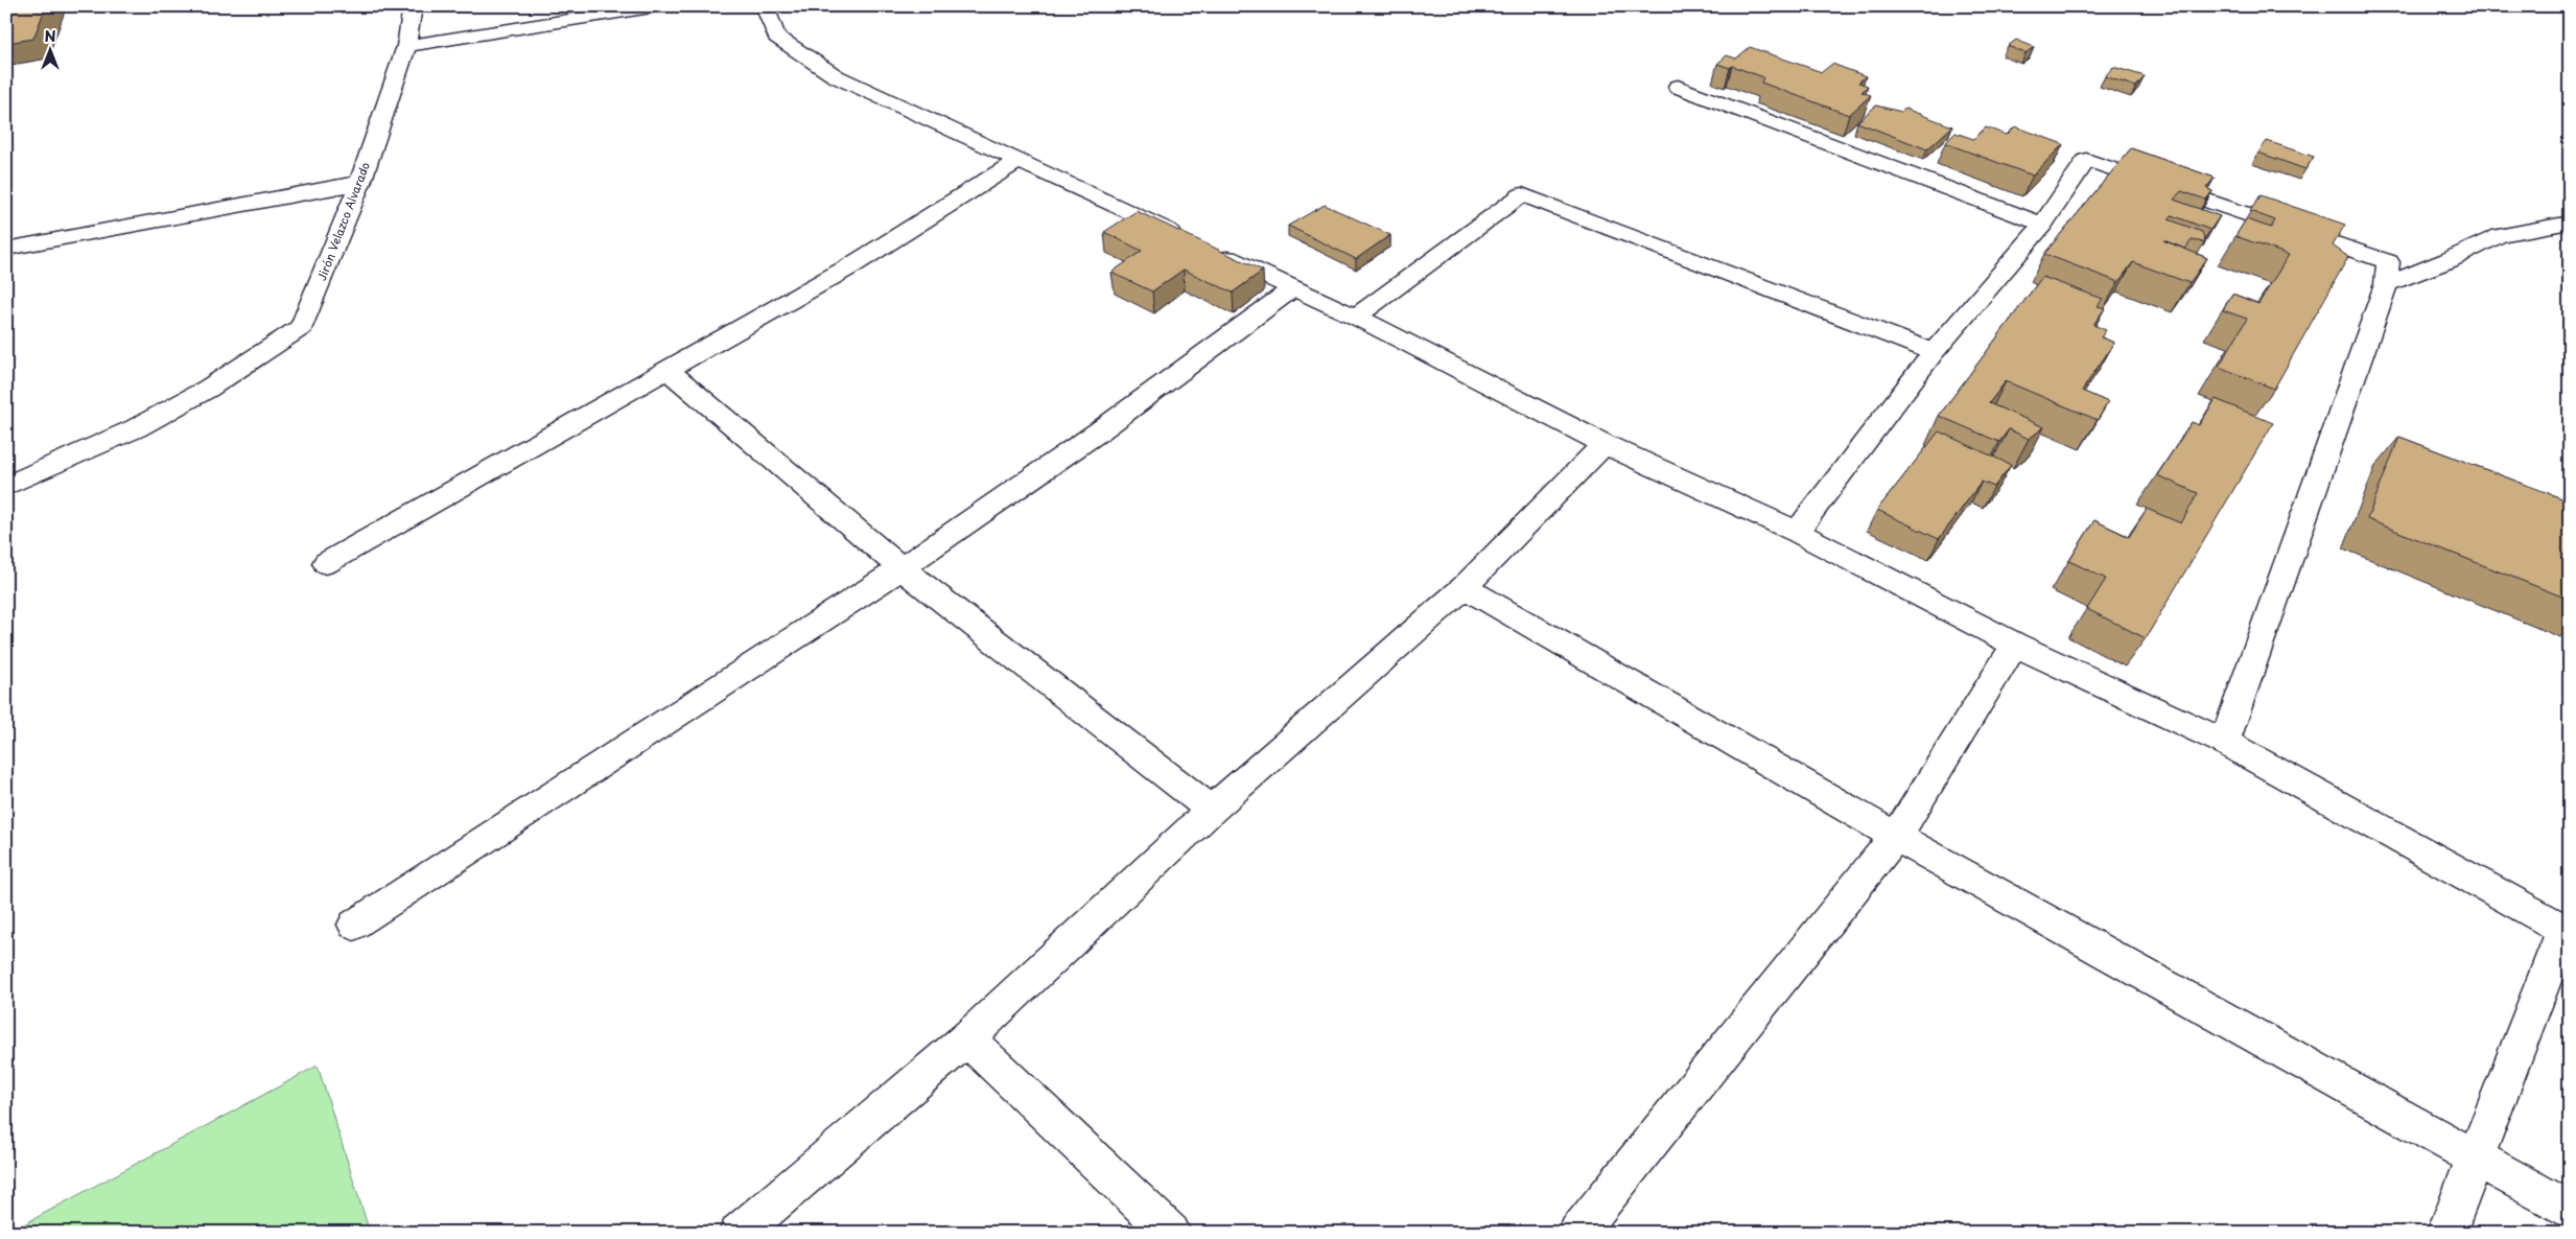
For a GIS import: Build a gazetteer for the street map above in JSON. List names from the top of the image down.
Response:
{
  "streets": {
    "street": ["Jirón Velazco Alvarado"]
  },
  "north": "top"
}
